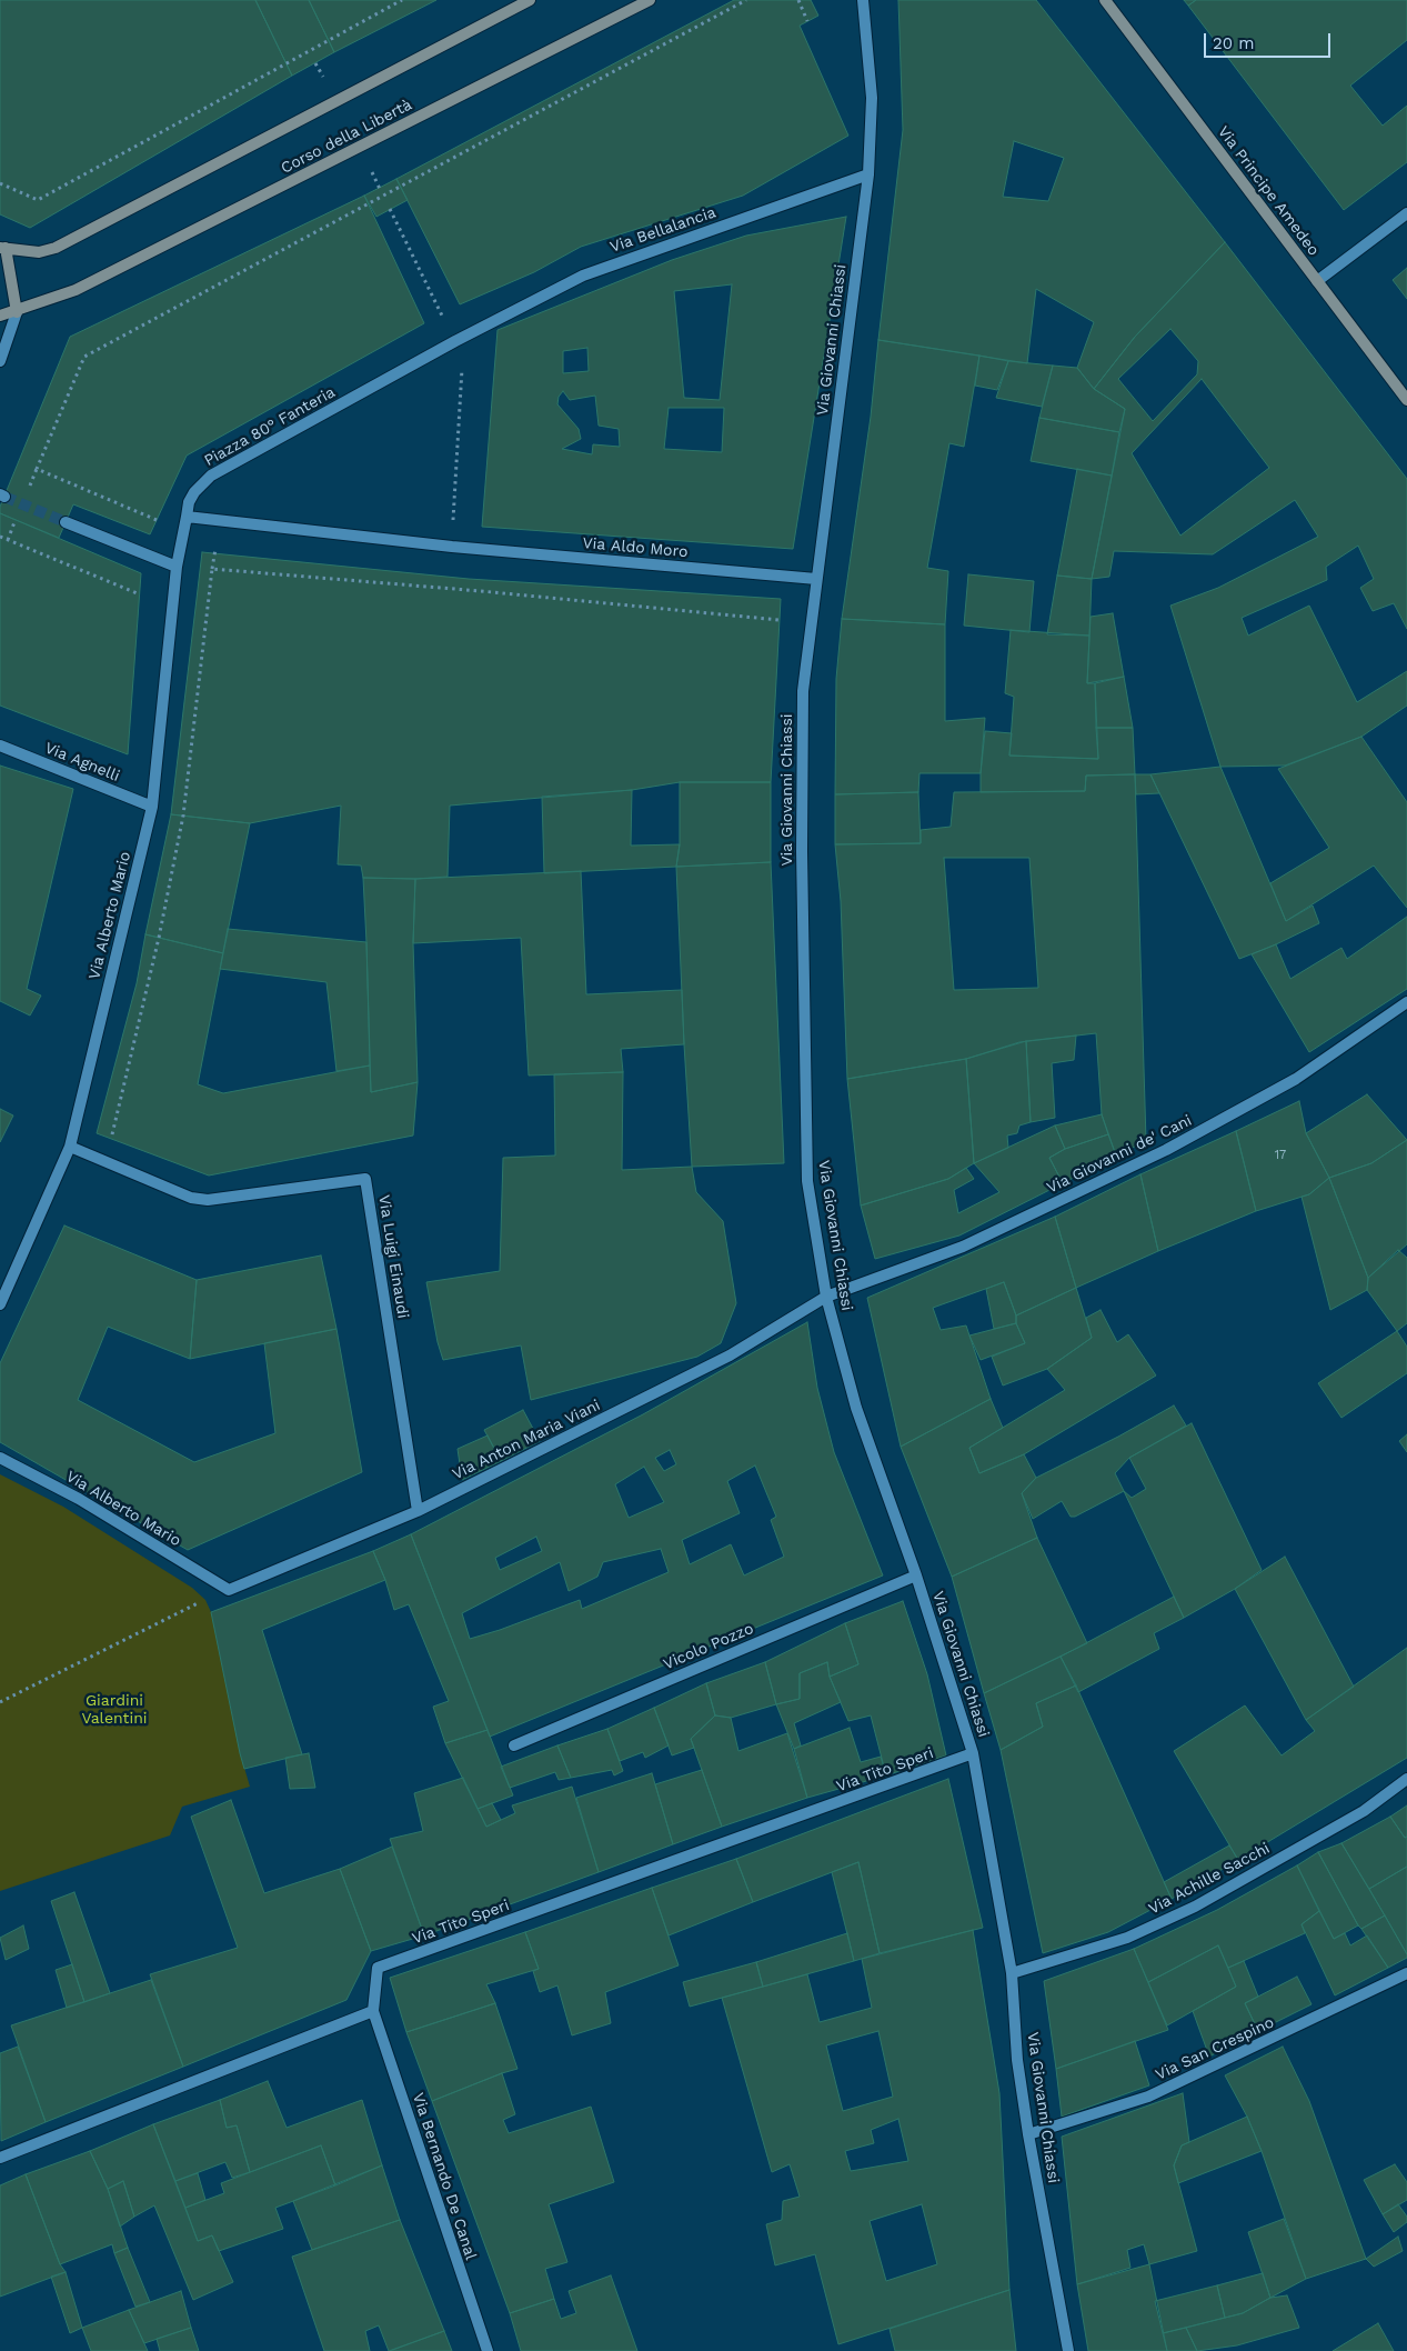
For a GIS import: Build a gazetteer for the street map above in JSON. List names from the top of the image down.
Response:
{
  "streets": {
    "street": [
      "Corso della Libertà",
      "Via Principe Amedeo",
      "Via Bellalancia",
      "Via Giovanni Chiassi",
      "Piazza 80° Fanteria",
      "Via Aldo Moro",
      "Via Agnelli",
      "Via Alberto Mario",
      "Via Giovanni de' Cani",
      "Via Luigi Einaudi",
      "Via Anton Maria Viani",
      "Vicolo Pozzo",
      "Via Tito Speri",
      "Via Achille Sacchi",
      "Via San Crespino",
      "Via Bernando De Canal"
    ]
  },
  "crossings": [
    ["Via Bellalancia", "Via Giovanni Chiassi"],
    ["Via Bellalancia", "Piazza 80° Fanteria"],
    ["Via Giovanni Chiassi", "Via Aldo Moro"],
    ["Via Giovanni Chiassi", "Via Giovanni de' Cani"],
    ["Via Giovanni Chiassi", "Via Anton Maria Viani"],
    ["Via Giovanni Chiassi", "Vicolo Pozzo"],
    ["Via Giovanni Chiassi", "Via Tito Speri"],
    ["Via Giovanni Chiassi", "Via Achille Sacchi"],
    ["Via Giovanni Chiassi", "Via San Crespino"],
    ["Piazza 80° Fanteria", "Via Aldo Moro"],
    ["Piazza 80° Fanteria", "Via Alberto Mario"],
    ["Via Aldo Moro", "Via Alberto Mario"],
    ["Via Agnelli", "Via Alberto Mario"],
    ["Via Alberto Mario", "Via Luigi Einaudi"],
    ["Via Alberto Mario", "Via Anton Maria Viani"],
    ["Via Giovanni de' Cani", "Via Anton Maria Viani"],
    ["Via Luigi Einaudi", "Via Anton Maria Viani"],
    ["Via Tito Speri", "Via Bernando De Canal"]
  ],
  "parks": ["Giardini Valentini"],
  "house_numbers": ["17"],
  "scale_bar": "20 m"
}
